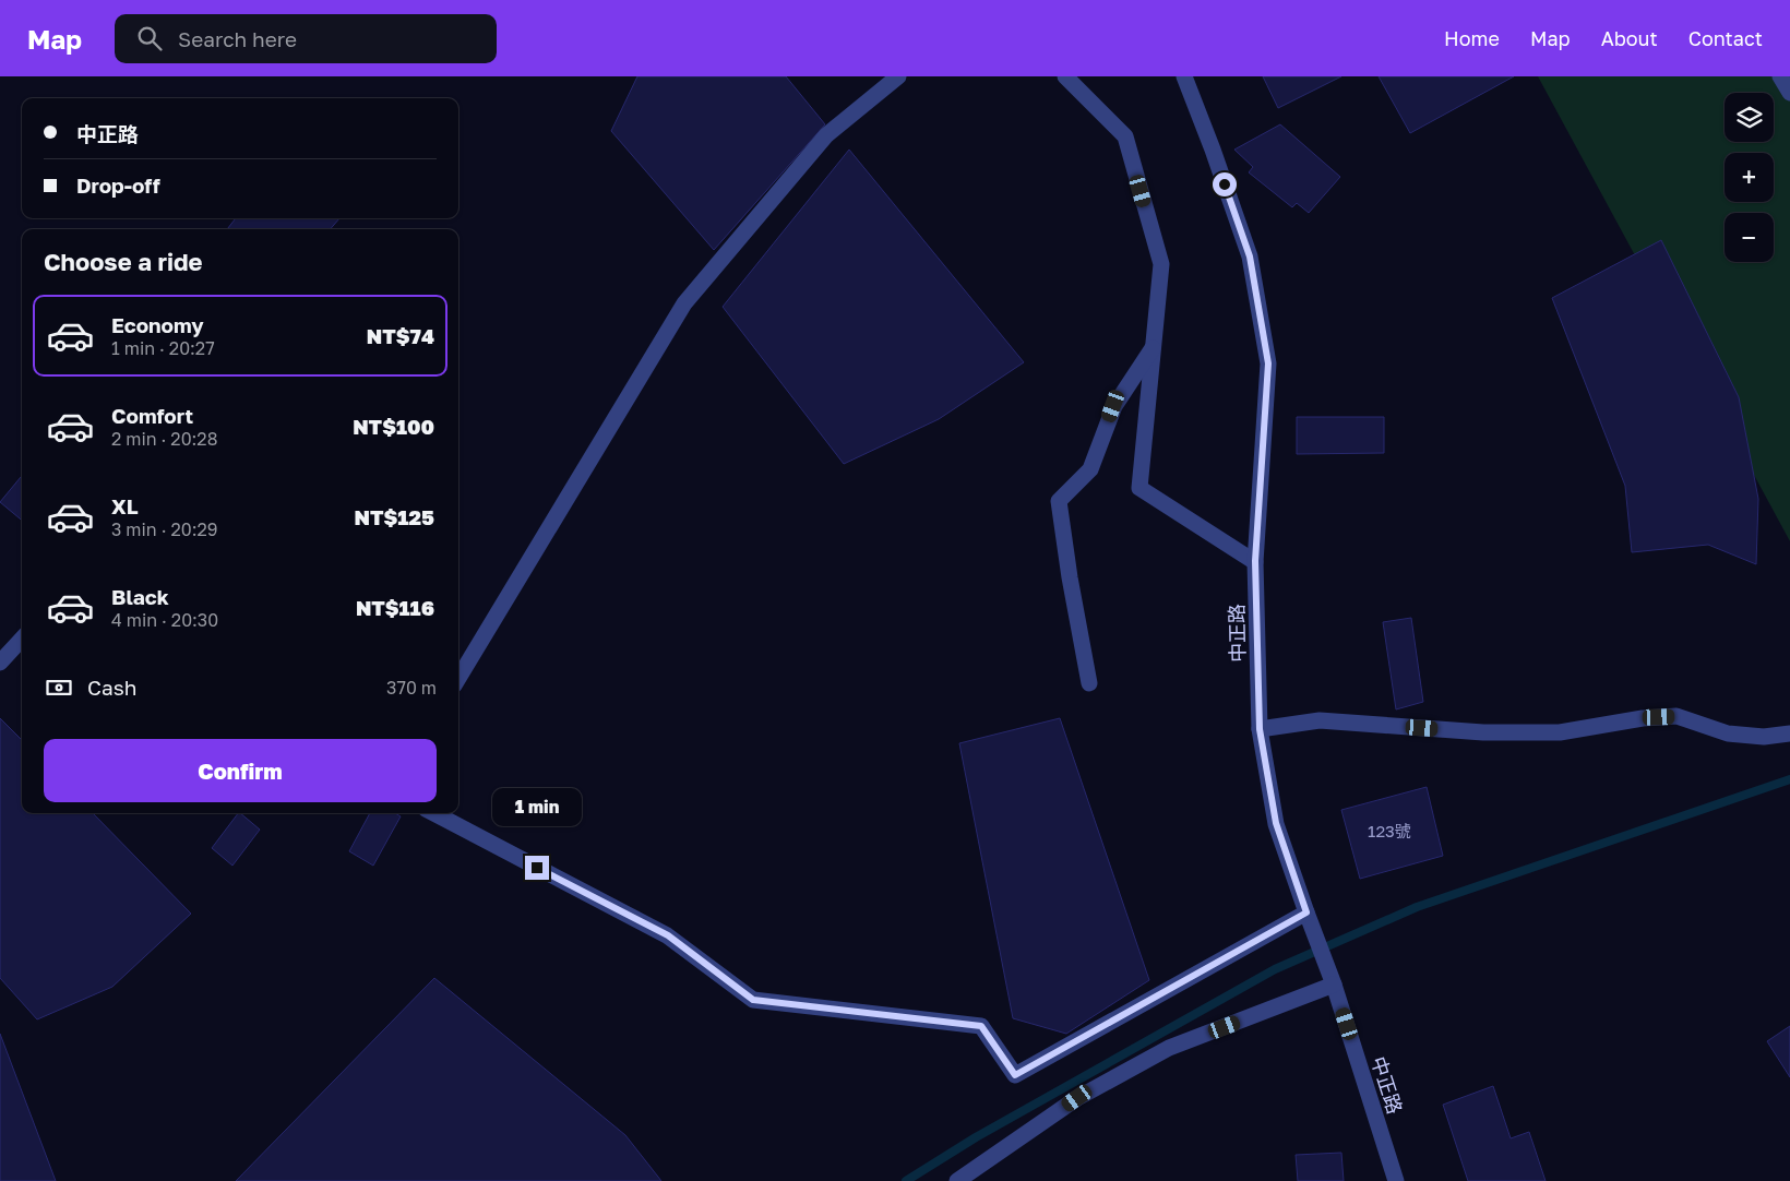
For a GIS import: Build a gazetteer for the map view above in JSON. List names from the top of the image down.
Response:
{
  "streets": {
    "street": ["中正路"]
  },
  "house_numbers": ["123號"],
  "page": {
    "header": "Map",
    "search": "Search here",
    "nav": [
      "Home",
      "Map",
      "About",
      "Contact"
    ],
    "map_buttons": ["+", "−"],
    "banner": ["中正路", "Drop-off"],
    "heading": "Choose a ride",
    "list": [
      {
        "name": "Economy",
        "note": "1 min · 20:27",
        "value": "NT$74"
      },
      {
        "name": "Comfort",
        "note": "2 min · 20:28",
        "value": "NT$100"
      },
      {
        "name": "XL",
        "note": "3 min · 20:29",
        "value": "NT$125"
      },
      {
        "name": "Black",
        "note": "4 min · 20:30",
        "value": "NT$116"
      }
    ],
    "pay": ["Cash", "370 m"],
    "buttons": "Confirm",
    "bubble": "1 min"
  }
}
